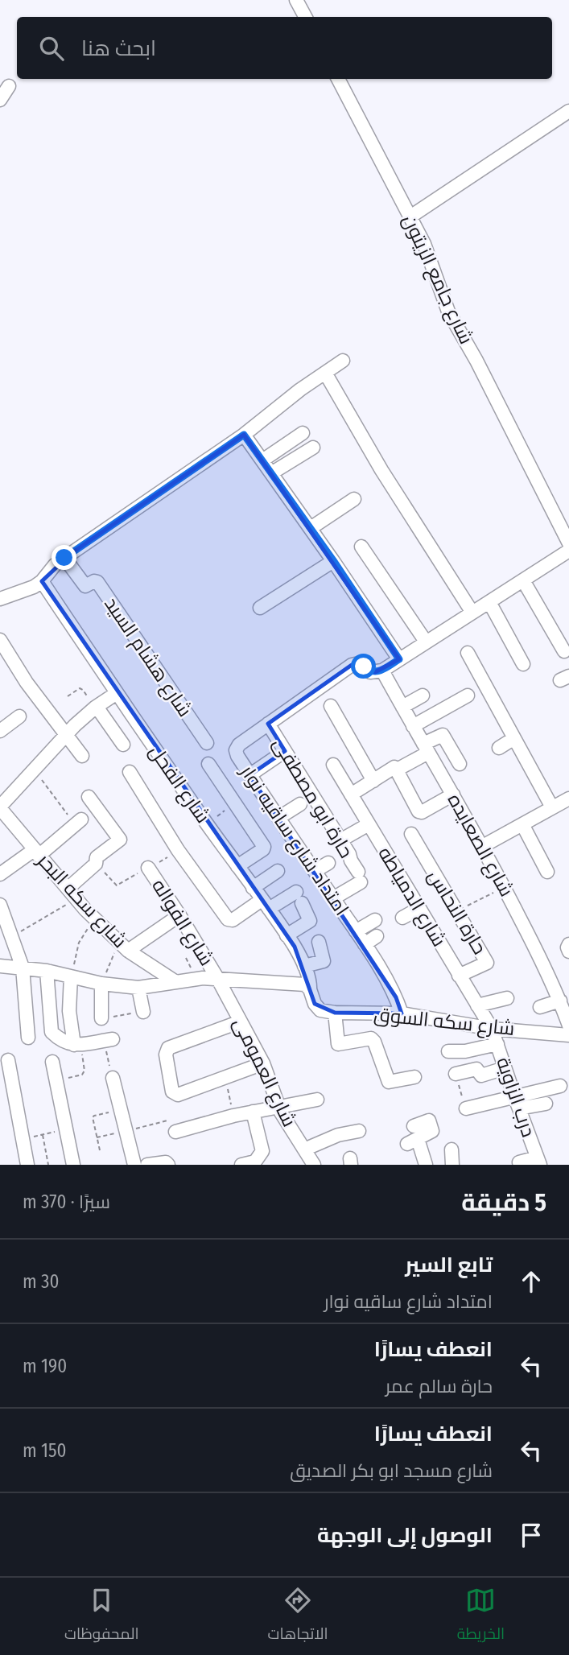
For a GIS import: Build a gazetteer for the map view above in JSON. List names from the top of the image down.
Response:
{
  "streets": {
    "street": [
      "شارع جامع الزيتون",
      "شارع هشام السيد",
      "شارع الفحل",
      "حارة ابو مصطفى",
      "امتداد شارع ساقيه نوار",
      "شارع الصعايده",
      "شارع الدمياطه",
      "شارع سكه البحر",
      "حارة النحاس",
      "شارع الفواله",
      "شارع سكه السوق",
      "شارع العمومى",
      "درب الزاوية"
    ]
  },
  "crossings": [
    ["حارة ابو مصطفى", "امتداد شارع ساقيه نوار"],
    ["امتداد شارع ساقيه نوار", "شارع الصعايده"],
    ["امتداد شارع ساقيه نوار", "شارع سكه السوق"],
    ["شارع الدمياطه", "حارة النحاس"],
    ["شارع الدمياطه", "شارع سكه السوق"],
    ["شارع الدمياطه", "درب الزاوية"],
    ["شارع الفواله", "شارع العمومى"],
    ["شارع سكه السوق", "درب الزاوية"]
  ],
  "page": {
    "search": "ابحث هنا",
    "heading": ["5 دقيقة", "سيرًا · 370 m"],
    "list": [
      ["تابع السير", "امتداد شارع ساقيه نوار", "30 m"],
      ["انعطف يسارًا", "حارة سالم عمر", "190 m"],
      ["انعطف يسارًا", "شارع مسجد ابو بكر الصديق", "150 m"],
      "الوصول إلى الوجهة"
    ],
    "nav": ["الخريطة", "الاتجاهات", "المحفوظات"]
  }
}
